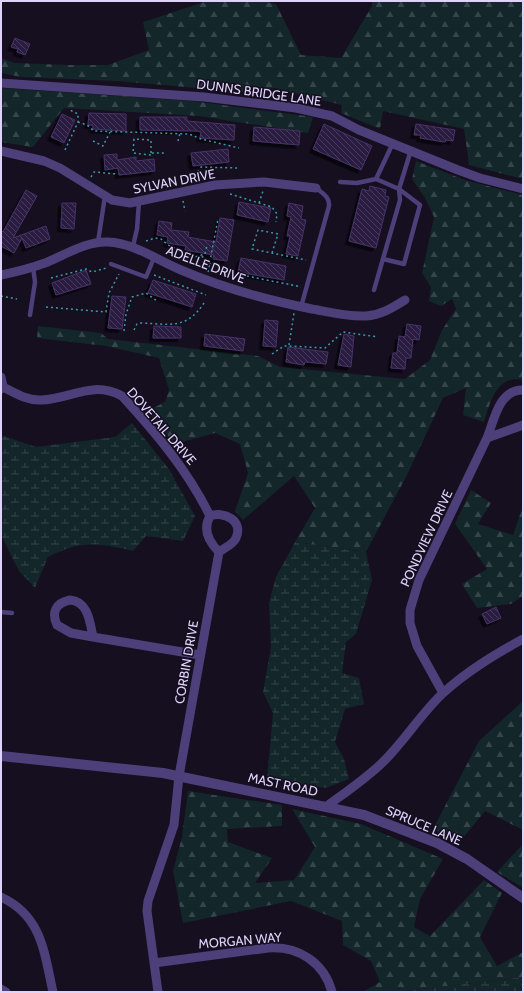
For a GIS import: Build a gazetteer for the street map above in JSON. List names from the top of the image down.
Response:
{
  "streets": {
    "street": [
      "DUNNS BRIDGE LANE",
      "SYLVAN DRIVE",
      "ADELLE DRIVE",
      "DOVETAIL DRIVE",
      "PONDVIEW DRIVE",
      "CORBIN DRIVE",
      "MAST ROAD",
      "SPRUCE LANE",
      "MORGAN WAY"
    ]
  },
  "crossings": [
    ["DOVETAIL DRIVE", "CORBIN DRIVE"],
    ["PONDVIEW DRIVE", "MAST ROAD"],
    ["CORBIN DRIVE", "MAST ROAD"],
    ["CORBIN DRIVE", "MORGAN WAY"],
    ["MAST ROAD", "SPRUCE LANE"]
  ]
}
